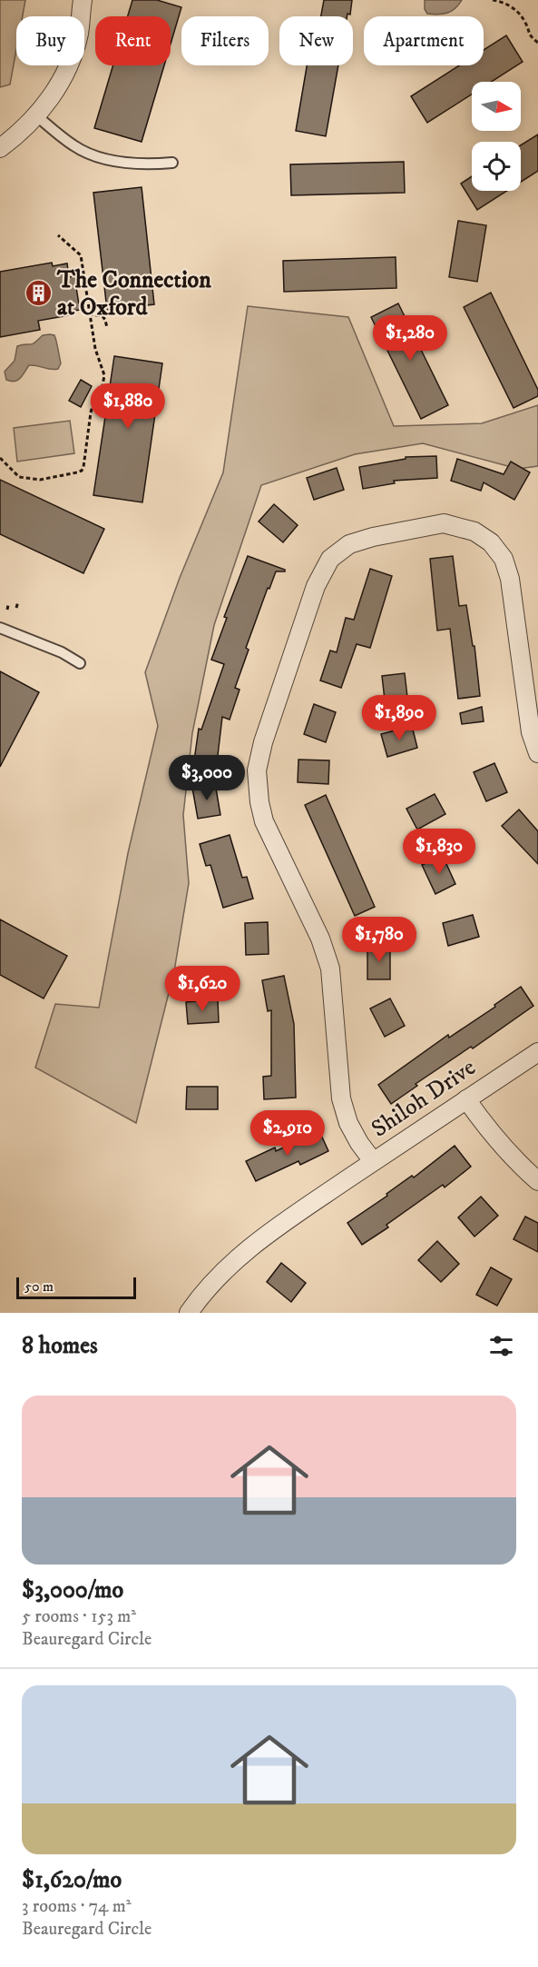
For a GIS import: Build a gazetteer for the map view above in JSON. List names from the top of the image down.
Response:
{
  "streets": {
    "street": ["Shiloh Drive"]
  },
  "places": {
    "building": ["The Connection at Oxford"]
  },
  "scale_bar": "50 m",
  "north": "right",
  "page": {
    "chip": [
      "Buy",
      "Rent",
      "Filters",
      "New",
      "Apartment"
    ],
    "price": [
      "$1,280",
      "$1,880",
      "$1,890",
      "$3,000",
      "$1,830",
      "$1,780",
      "$1,620",
      "$2,910"
    ],
    "scale": "50 m",
    "heading": "8 homes",
    "list": [
      {
        "name": "$3,000/mo",
        "note": "5 rooms · 153 m² · Beauregard Circle"
      },
      {
        "name": "$1,620/mo",
        "note": "3 rooms · 74 m² · Beauregard Circle"
      }
    ]
  }
}
